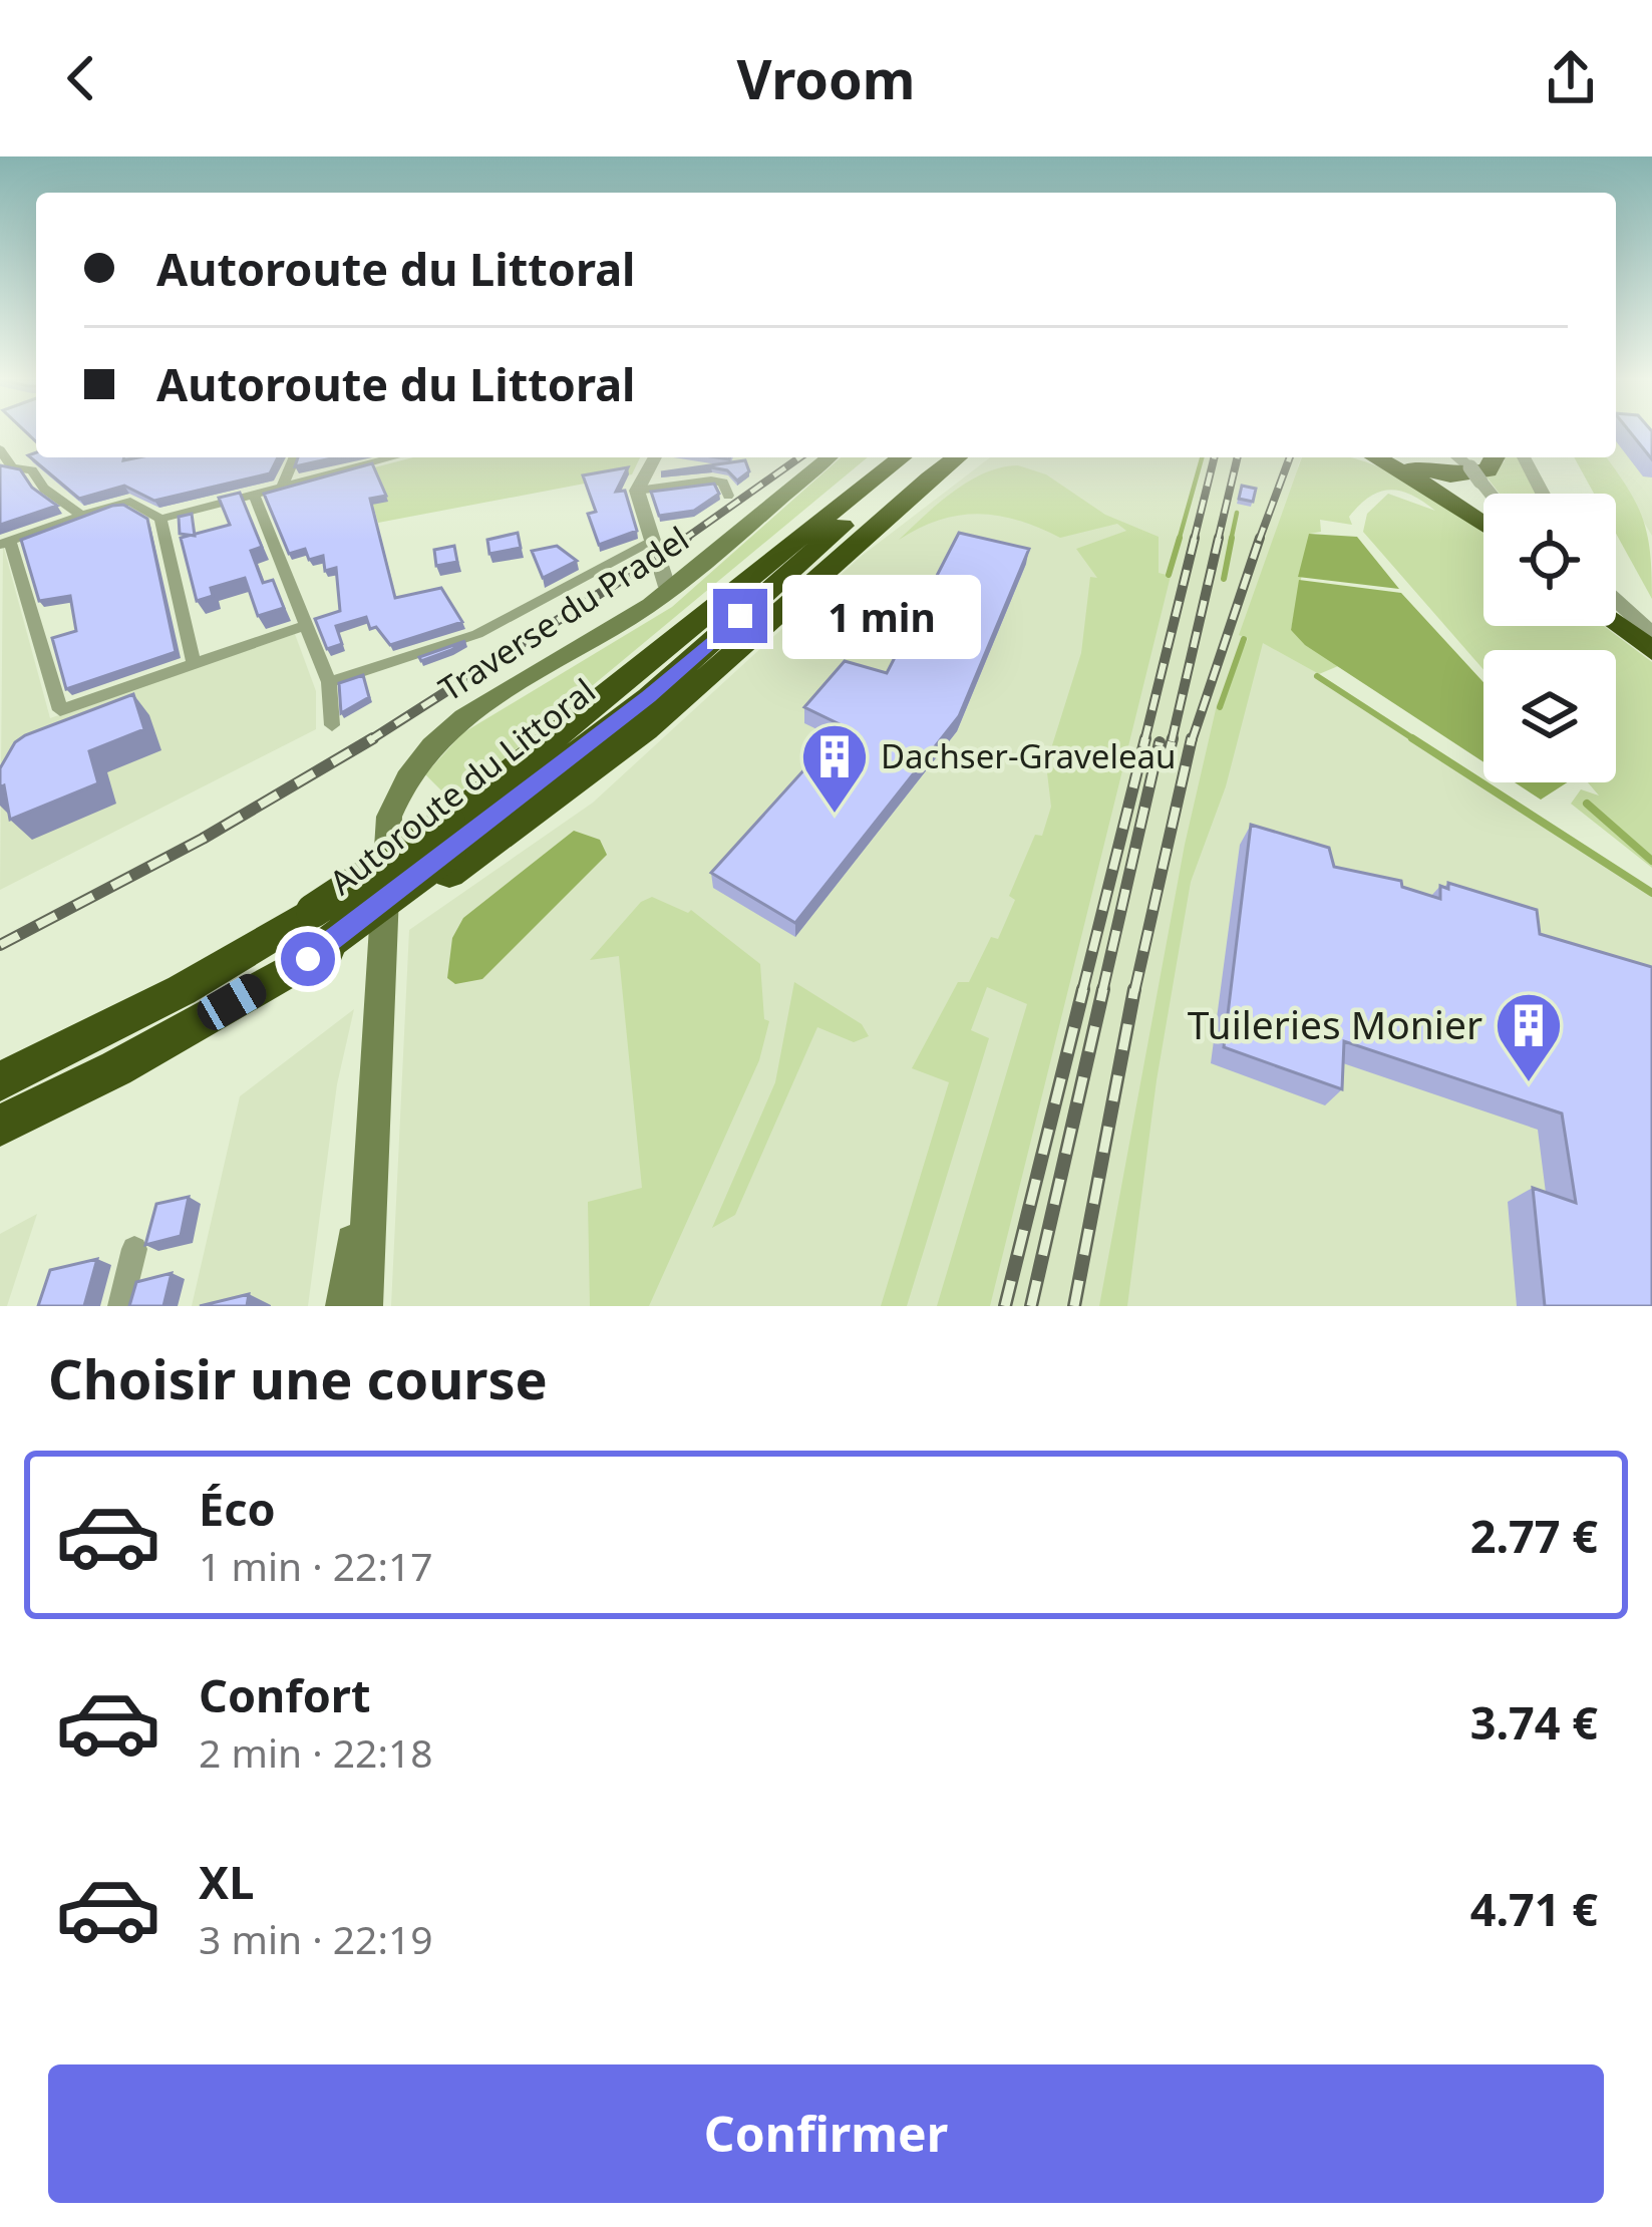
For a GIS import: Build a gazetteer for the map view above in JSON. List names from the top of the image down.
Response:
{
  "streets": {
    "highway": ["Autoroute du Littoral"],
    "main road": ["Traverse du Pradel"]
  },
  "places": {
    "building": ["Dachser-Graveleau", "Tuileries Monier"]
  },
  "page": {
    "header": "Vroom",
    "banner": ["Autoroute du Littoral", "Autoroute du Littoral"],
    "bubble": "1 min",
    "heading": "Choisir une course",
    "list": [
      {
        "name": "Éco",
        "note": "1 min · 22:17",
        "value": "2.77 €"
      },
      {
        "name": "Confort",
        "note": "2 min · 22:18",
        "value": "3.74 €"
      },
      {
        "name": "XL",
        "note": "3 min · 22:19",
        "value": "4.71 €"
      }
    ],
    "buttons": "Confirmer"
  }
}
